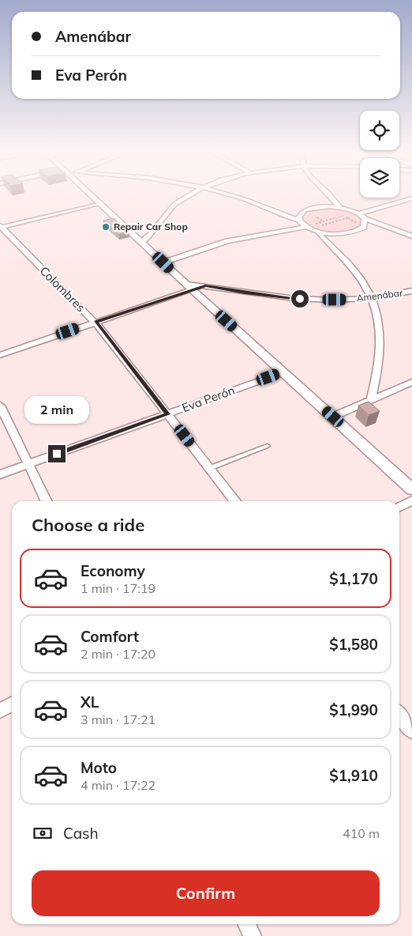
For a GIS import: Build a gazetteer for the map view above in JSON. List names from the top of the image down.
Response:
{
  "streets": {
    "street": ["Colombres", "Amenábar", "Eva Perón"]
  },
  "crossings": [
    ["Colombres", "Amenábar"],
    ["Colombres", "Eva Perón"]
  ],
  "places": ["Repair Car Shop"],
  "page": {
    "banner": ["Amenábar", "Eva Perón"],
    "bubble": "2 min",
    "heading": "Choose a ride",
    "list": [
      {
        "name": "Economy",
        "note": "1 min · 17:19",
        "value": "$1,170"
      },
      {
        "name": "Comfort",
        "note": "2 min · 17:20",
        "value": "$1,580"
      },
      {
        "name": "XL",
        "note": "3 min · 17:21",
        "value": "$1,990"
      },
      {
        "name": "Moto",
        "note": "4 min · 17:22",
        "value": "$1,910"
      }
    ],
    "pay": ["Cash", "410 m"],
    "buttons": "Confirm"
  }
}
